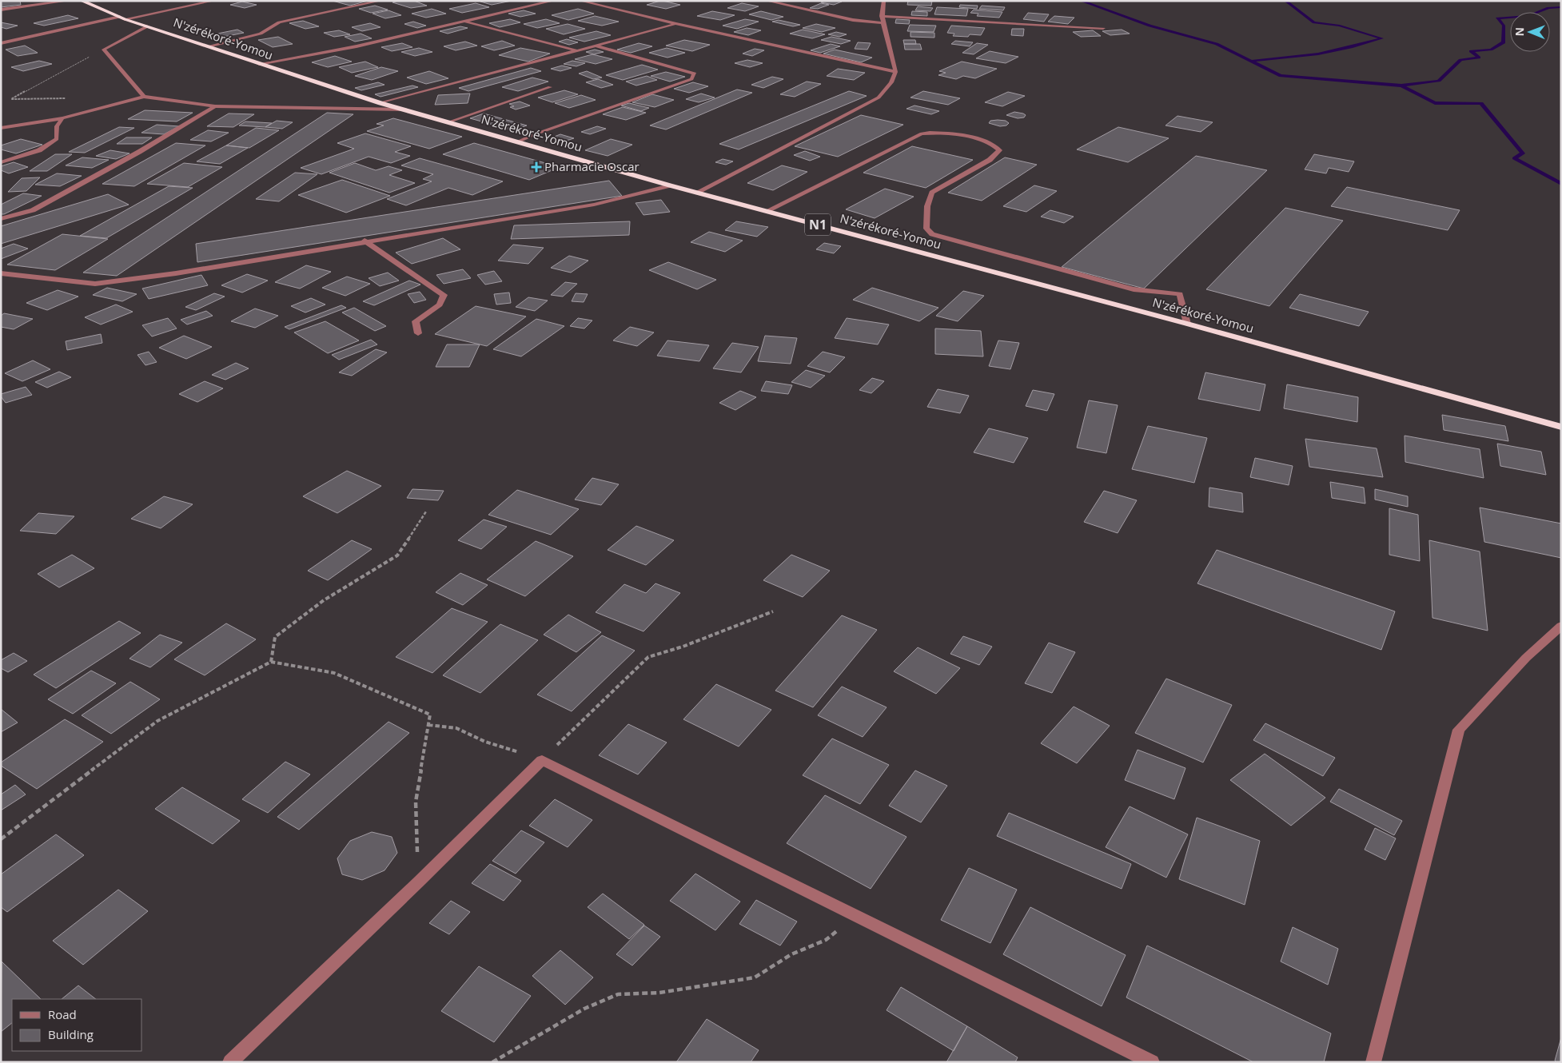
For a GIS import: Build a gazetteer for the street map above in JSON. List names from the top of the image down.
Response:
{
  "streets": {
    "highway": ["N'zérékoré-Yomou", "N1"]
  },
  "places": {
    "health": ["Pharmacie Oscar"]
  },
  "legend": ["Road", "Building"],
  "north": "left"
}
